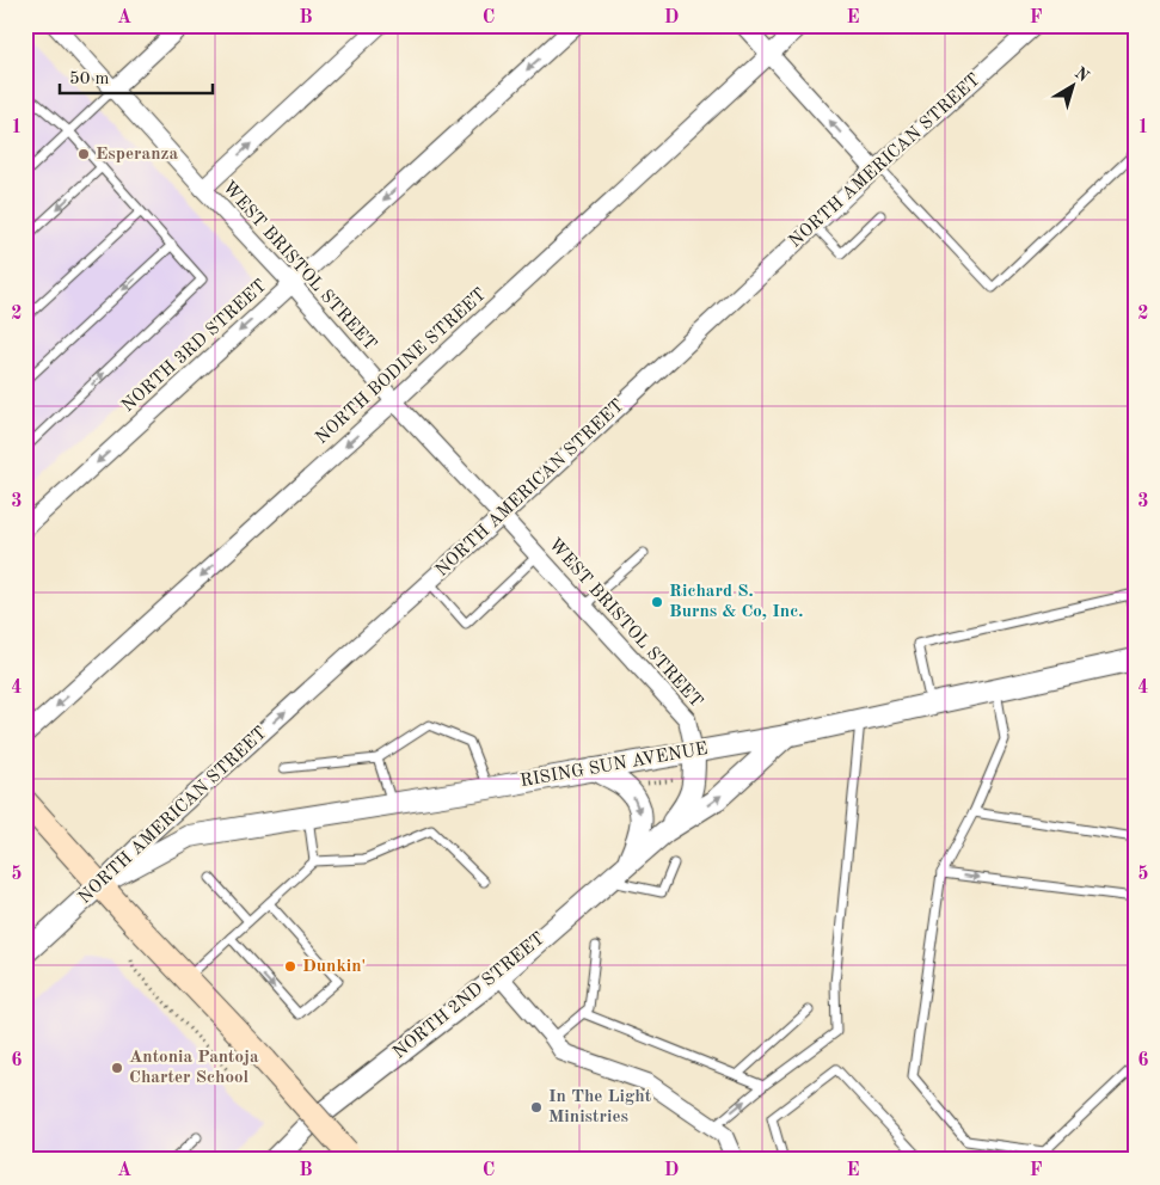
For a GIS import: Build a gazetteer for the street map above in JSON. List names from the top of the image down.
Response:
{
  "streets": {
    "street": [
      "NORTH AMERICAN STREET",
      "WEST BRISTOL STREET",
      "NORTH 3RD STREET",
      "NORTH BODINE STREET",
      "RISING SUN AVENUE",
      "NORTH 2ND STREET"
    ]
  },
  "crossings": [
    ["NORTH AMERICAN STREET", "WEST BRISTOL STREET"],
    ["NORTH AMERICAN STREET", "RISING SUN AVENUE"],
    ["WEST BRISTOL STREET", "NORTH 3RD STREET"],
    ["WEST BRISTOL STREET", "NORTH BODINE STREET"],
    ["WEST BRISTOL STREET", "RISING SUN AVENUE"],
    ["WEST BRISTOL STREET", "NORTH 2ND STREET"],
    ["RISING SUN AVENUE", "NORTH 2ND STREET"]
  ],
  "one_way": ["NORTH BODINE STREET"],
  "places": [
    "Esperanza",
    "Richard S. Burns & Co, Inc.",
    "Dunkin'",
    "Antonia Pantoja Charter School",
    "In The Light Ministries"
  ],
  "scale_bar": "50 m",
  "north": "top right",
  "grid": {
    "columns": [
      "A",
      "B",
      "C",
      "D",
      "E",
      "F"
    ],
    "rows": [
      "1",
      "2",
      "3",
      "4",
      "5",
      "6"
    ]
  }
}
